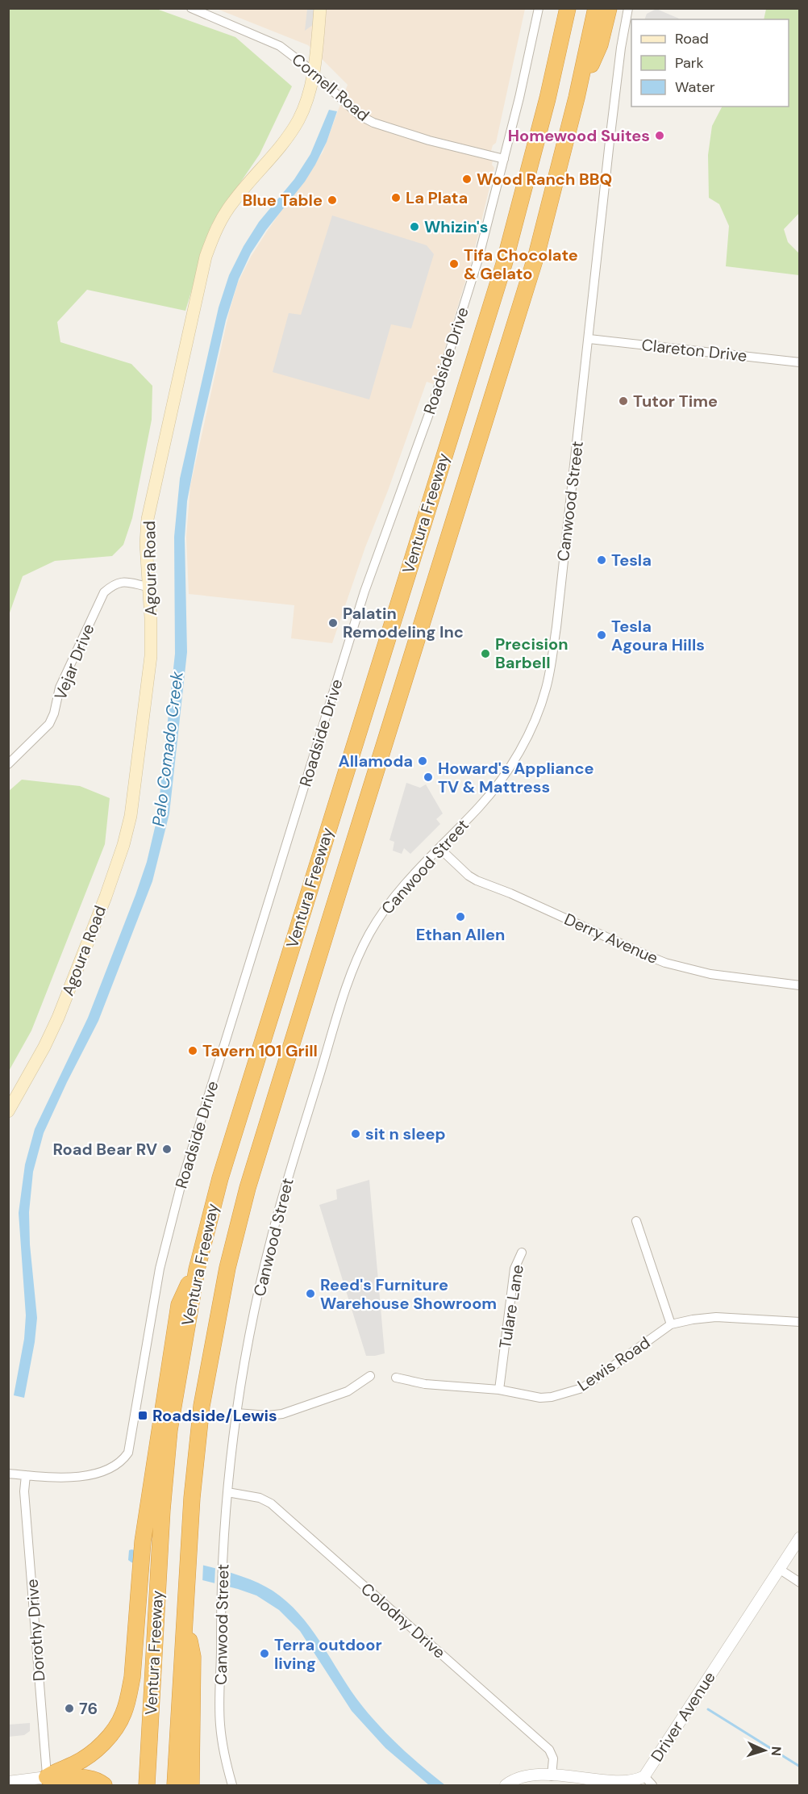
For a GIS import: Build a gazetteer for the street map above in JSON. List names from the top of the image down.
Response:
{
  "streets": {
    "highway": ["Ventura Freeway"],
    "main road": ["Agoura Road"],
    "street": [
      "Cornell Road",
      "Clareton Drive",
      "Roadside Drive",
      "Canwood Street",
      "Vejar Drive",
      "Derry Avenue",
      "Tulare Lane",
      "Lewis Road",
      "Colodny Drive",
      "Dorothy Drive",
      "Driver Avenue"
    ]
  },
  "crossings": [
    ["Cornell Road", "Roadside Drive"],
    ["Cornell Road", "Agoura Road"],
    ["Clareton Drive", "Canwood Street"],
    ["Roadside Drive", "Dorothy Drive"],
    ["Canwood Street", "Derry Avenue"],
    ["Canwood Street", "Colodny Drive"],
    ["Agoura Road", "Vejar Drive"],
    ["Tulare Lane", "Lewis Road"],
    ["Colodny Drive", "Driver Avenue"]
  ],
  "water": ["Palo Comado Creek"],
  "places": {
    "other": [
      "Homewood Suites",
      "Wood Ranch BBQ",
      "La Plata",
      "Blue Table",
      "Whizin's",
      "Tifa Chocolate & Gelato",
      "Tutor Time",
      "Tesla",
      "Palatin Remodeling Inc",
      "Tesla Agoura Hills",
      "Precision Barbell",
      "Allamoda",
      "Howard's Appliance TV & Mattress",
      "Ethan Allen",
      "Tavern 101 Grill",
      "sit n sleep",
      "Road Bear RV",
      "Reed's Furniture Warehouse Showroom",
      "Terra outdoor living",
      "76"
    ],
    "transit": ["Roadside/Lewis"]
  },
  "legend": ["Road", "Park", "Water"],
  "north": "right"
}
